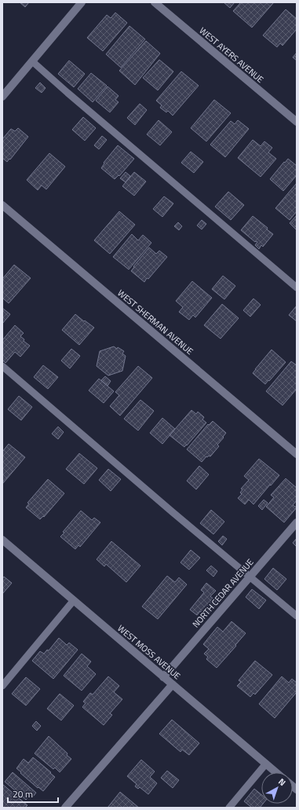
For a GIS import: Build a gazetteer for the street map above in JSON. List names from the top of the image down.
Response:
{
  "streets": {
    "street": [
      "WEST AYERS AVENUE",
      "WEST SHERMAN AVENUE",
      "NORTH CEDAR AVENUE",
      "WEST MOSS AVENUE"
    ]
  },
  "crossings": [
    ["NORTH CEDAR AVENUE", "WEST MOSS AVENUE"]
  ],
  "scale_bar": "20 m",
  "north": "top right"
}
